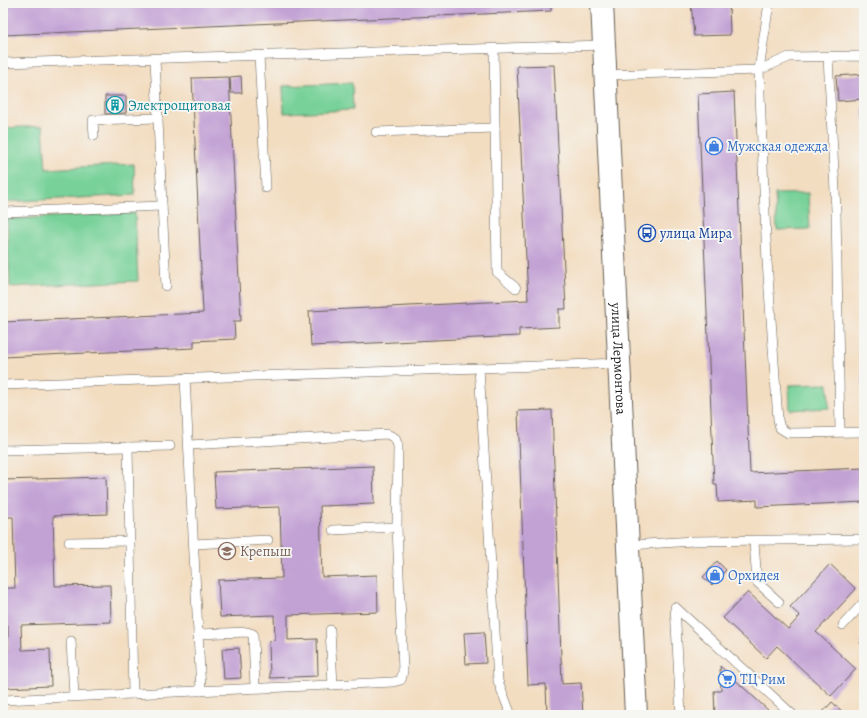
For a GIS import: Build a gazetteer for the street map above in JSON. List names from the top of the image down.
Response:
{
  "streets": {
    "street": ["улица Лермонтова"]
  },
  "places": {
    "building": ["Электрощитовая"],
    "shop": ["Мужская одежда", "Орхидея"],
    "bus stop": ["улица Мира"],
    "school or university": ["Крепыш"],
    "supermarket": ["ТЦ Рим"]
  }
}
